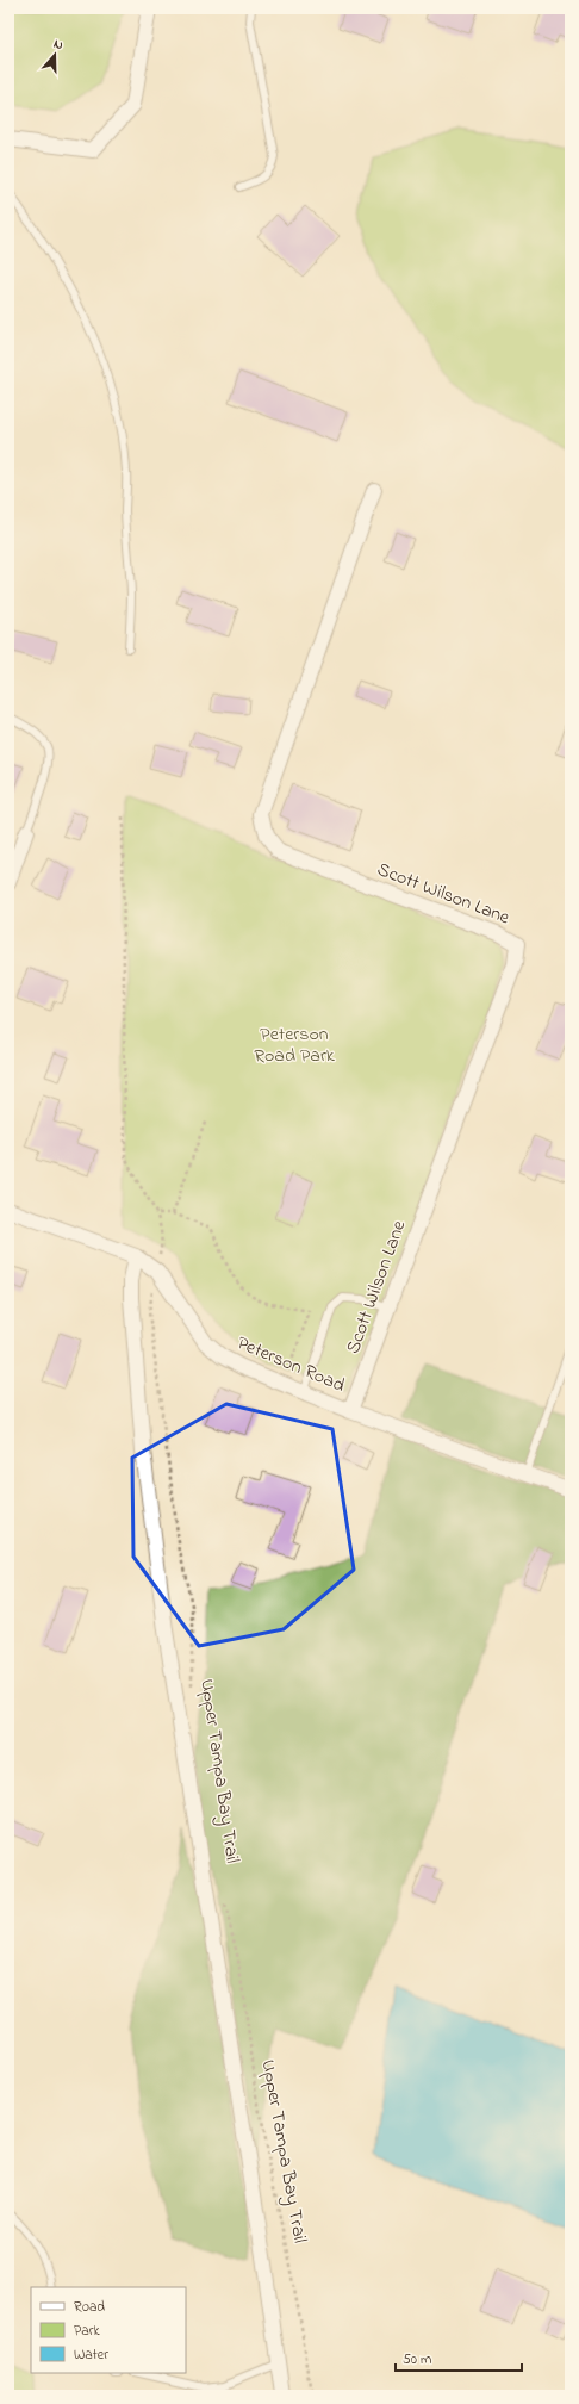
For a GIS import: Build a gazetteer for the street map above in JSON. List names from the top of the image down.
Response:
{
  "streets": {
    "street": ["Scott Wilson Lane", "Peterson Road"],
    "path": ["Upper Tampa Bay Trail"]
  },
  "crossings": [
    ["Scott Wilson Lane", "Peterson Road"],
    ["Peterson Road", "Upper Tampa Bay Trail"]
  ],
  "parks": ["Peterson Road Park"],
  "legend": ["Road", "Park", "Water"],
  "scale_bar": "50 m",
  "north": "top"
}
